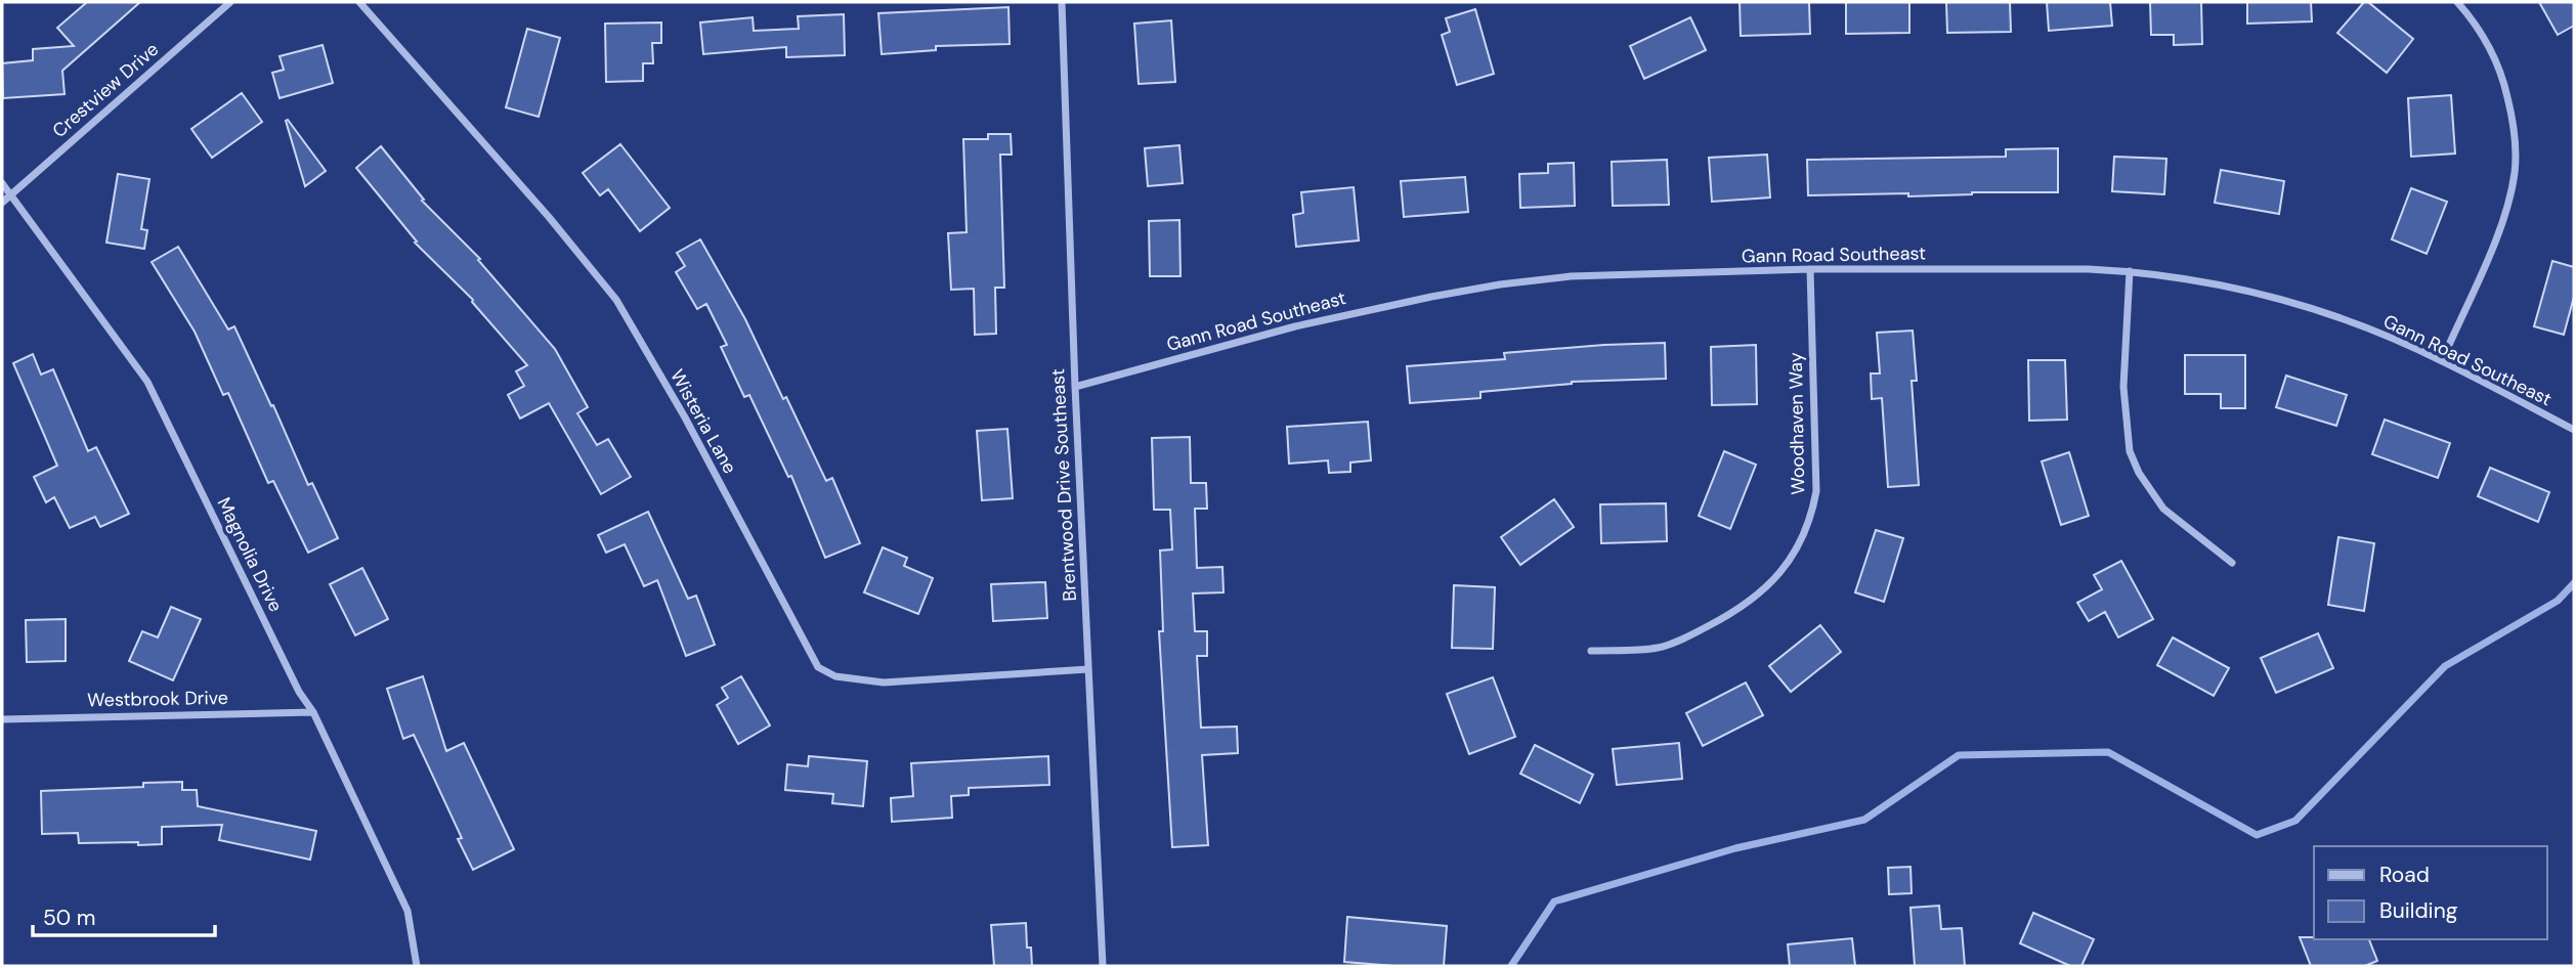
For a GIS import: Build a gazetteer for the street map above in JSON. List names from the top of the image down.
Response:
{
  "streets": {
    "street": [
      "Crestview Drive",
      "Gann Road Southeast",
      "Wisteria Lane",
      "Woodhaven Way",
      "Brentwood Drive Southeast",
      "Magnolia Drive",
      "Westbrook Drive"
    ]
  },
  "crossings": [
    ["Crestview Drive", "Magnolia Drive"],
    ["Gann Road Southeast", "Woodhaven Way"],
    ["Gann Road Southeast", "Brentwood Drive Southeast"],
    ["Wisteria Lane", "Brentwood Drive Southeast"],
    ["Magnolia Drive", "Westbrook Drive"]
  ],
  "legend": ["Road", "Building"],
  "scale_bar": "50 m"
}
